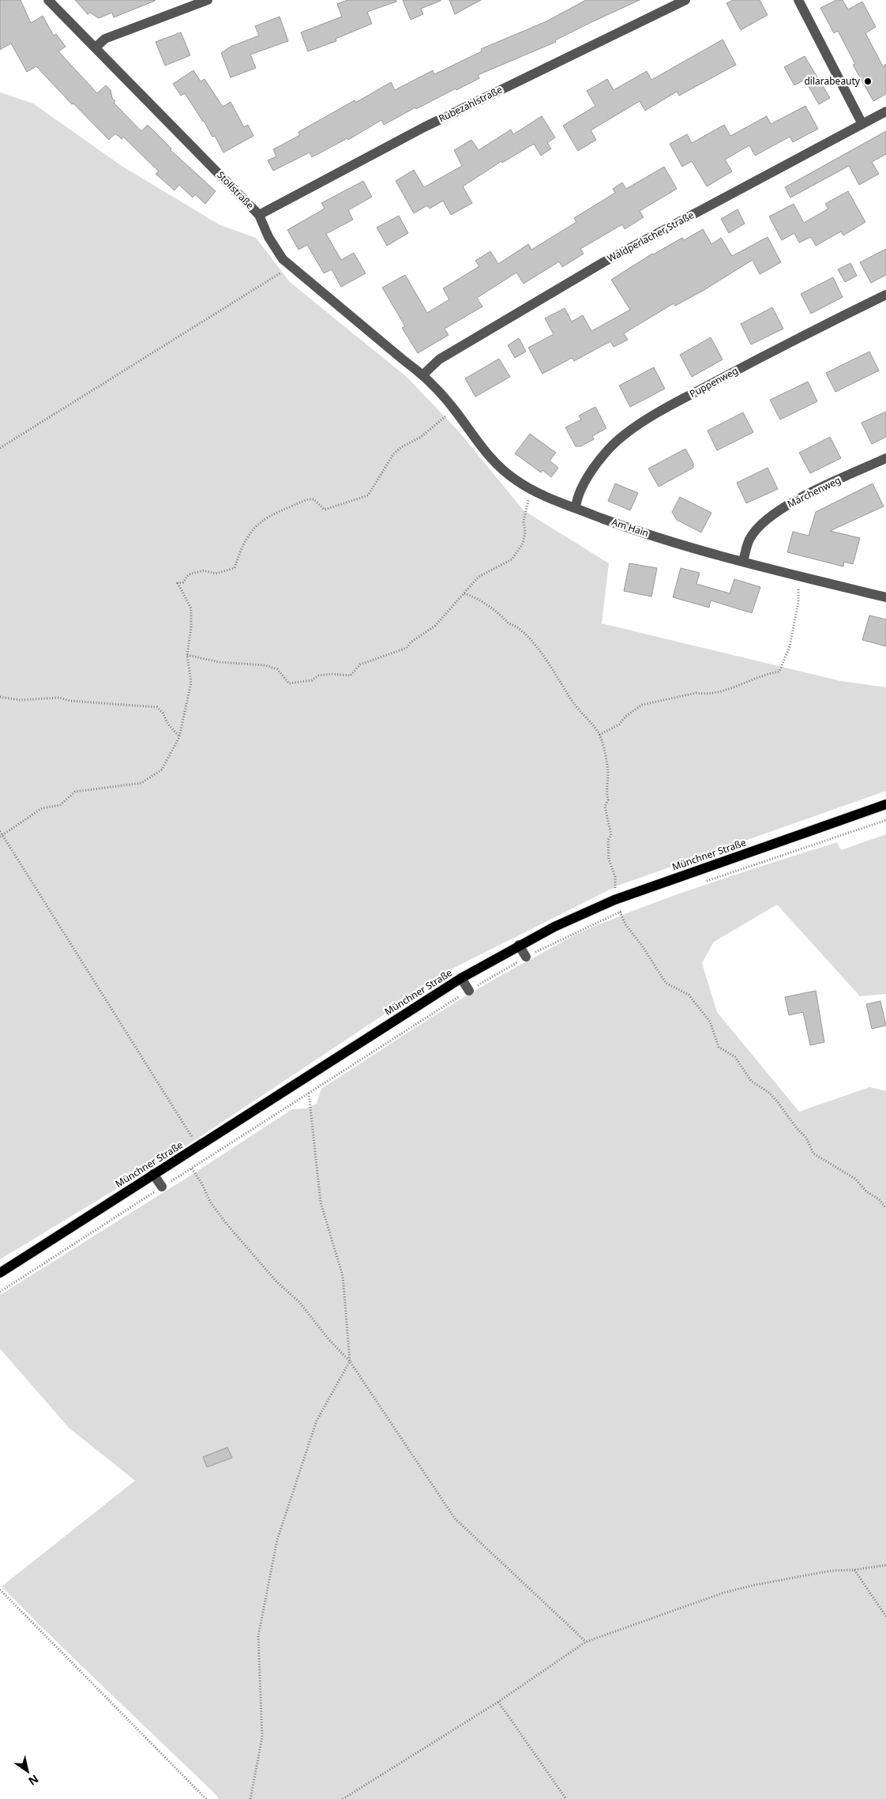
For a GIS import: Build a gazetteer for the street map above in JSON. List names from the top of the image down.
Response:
{
  "streets": {
    "main road": ["Münchner Straße"],
    "street": [
      "Rübezahlstraße",
      "Stollstraße",
      "Waldperlacher Straße",
      "Puppenweg",
      "Märchenweg",
      "Am Hain"
    ]
  },
  "crossings": [
    ["Rübezahlstraße", "Stollstraße"],
    ["Stollstraße", "Waldperlacher Straße"],
    ["Stollstraße", "Am Hain"],
    ["Waldperlacher Straße", "Am Hain"],
    ["Puppenweg", "Am Hain"],
    ["Märchenweg", "Am Hain"]
  ],
  "places": ["dilarabeauty"],
  "north": "bottom right"
}
